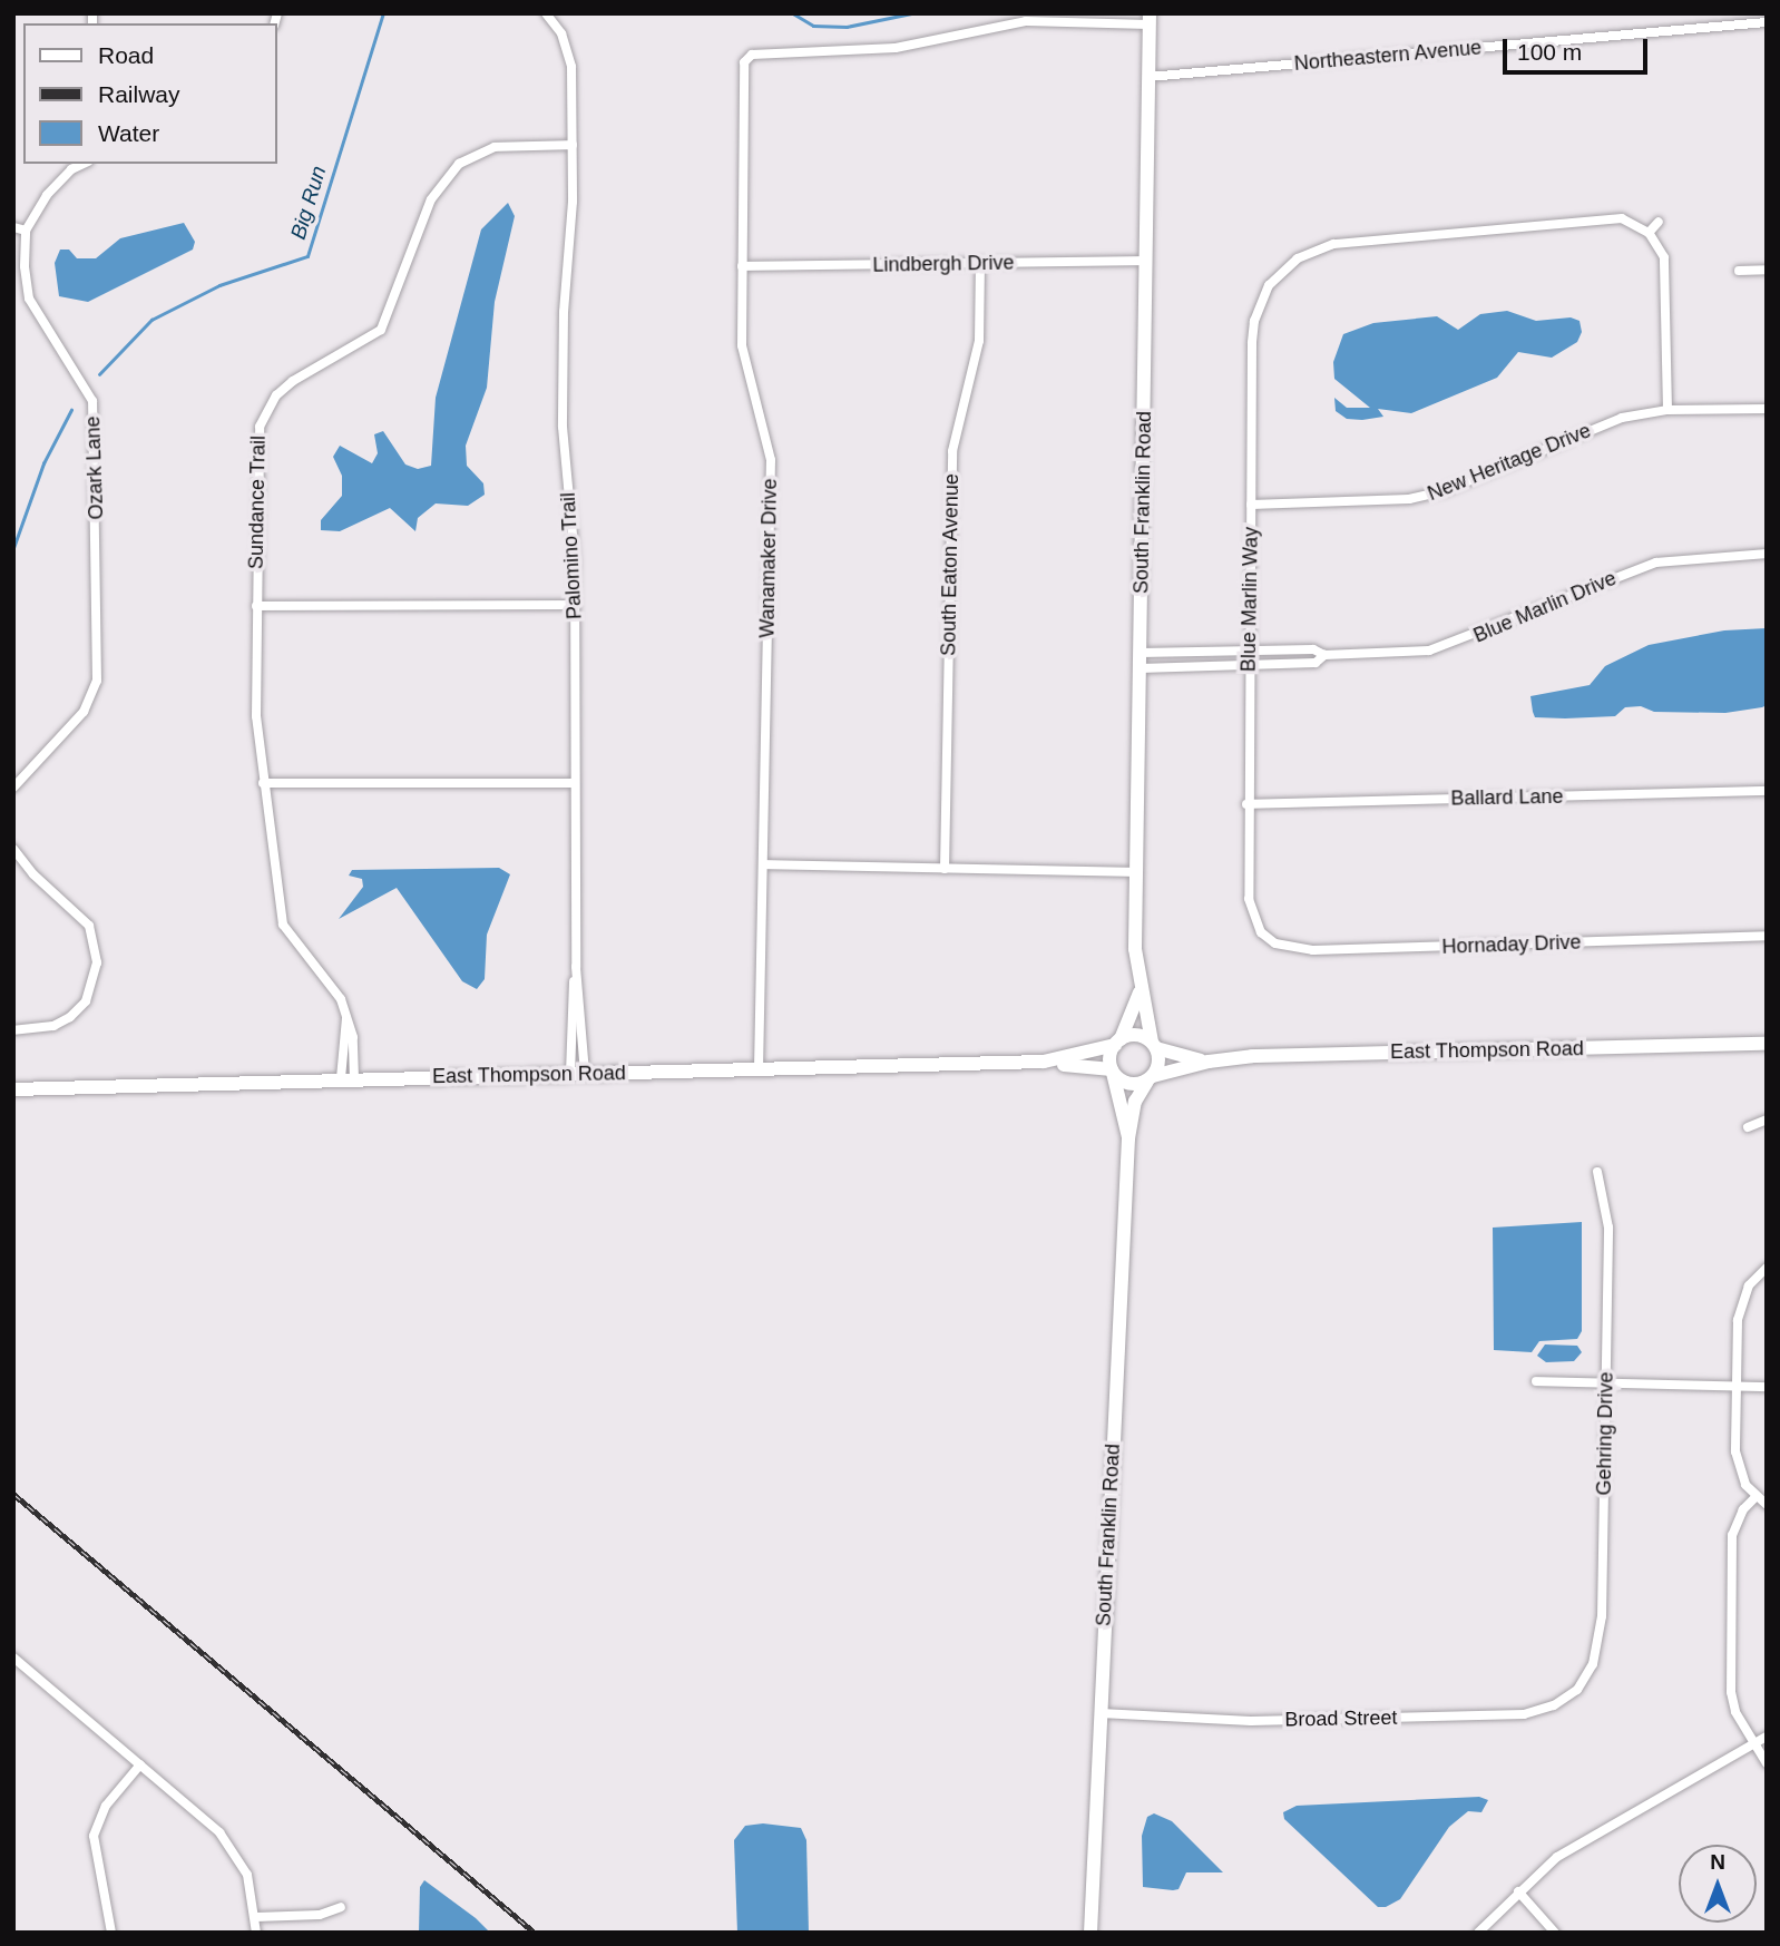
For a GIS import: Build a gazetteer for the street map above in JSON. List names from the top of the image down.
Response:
{
  "streets": {
    "main road": ["South Franklin Road", "East Thompson Road"],
    "street": [
      "Northeastern Avenue",
      "Lindbergh Drive",
      "New Heritage Drive",
      "Ozark Lane",
      "Sundance Trail",
      "Palomino Trail",
      "Wanamaker Drive",
      "South Eaton Avenue",
      "Blue Marlin Way",
      "Blue Marlin Drive",
      "Ballard Lane",
      "Hornaday Drive",
      "Gehring Drive",
      "Broad Street"
    ]
  },
  "crossings": [
    ["Northeastern Avenue", "South Franklin Road"],
    ["Lindbergh Drive", "South Franklin Road"],
    ["Lindbergh Drive", "Wanamaker Drive"],
    ["Lindbergh Drive", "South Eaton Avenue"],
    ["New Heritage Drive", "Blue Marlin Way"],
    ["Sundance Trail", "Palomino Trail"],
    ["Sundance Trail", "East Thompson Road"],
    ["South Franklin Road", "Wanamaker Drive"],
    ["South Franklin Road", "Blue Marlin Drive"],
    ["South Franklin Road", "East Thompson Road"],
    ["South Franklin Road", "Broad Street"],
    ["Palomino Trail", "East Thompson Road"],
    ["Wanamaker Drive", "East Thompson Road"],
    ["Blue Marlin Way", "Blue Marlin Drive"],
    ["Blue Marlin Way", "Ballard Lane"],
    ["Blue Marlin Way", "Hornaday Drive"],
    ["Gehring Drive", "Broad Street"]
  ],
  "water": ["Big Run"],
  "legend": ["Road", "Railway", "Water"],
  "scale_bar": "100 m",
  "north": "top"
}
